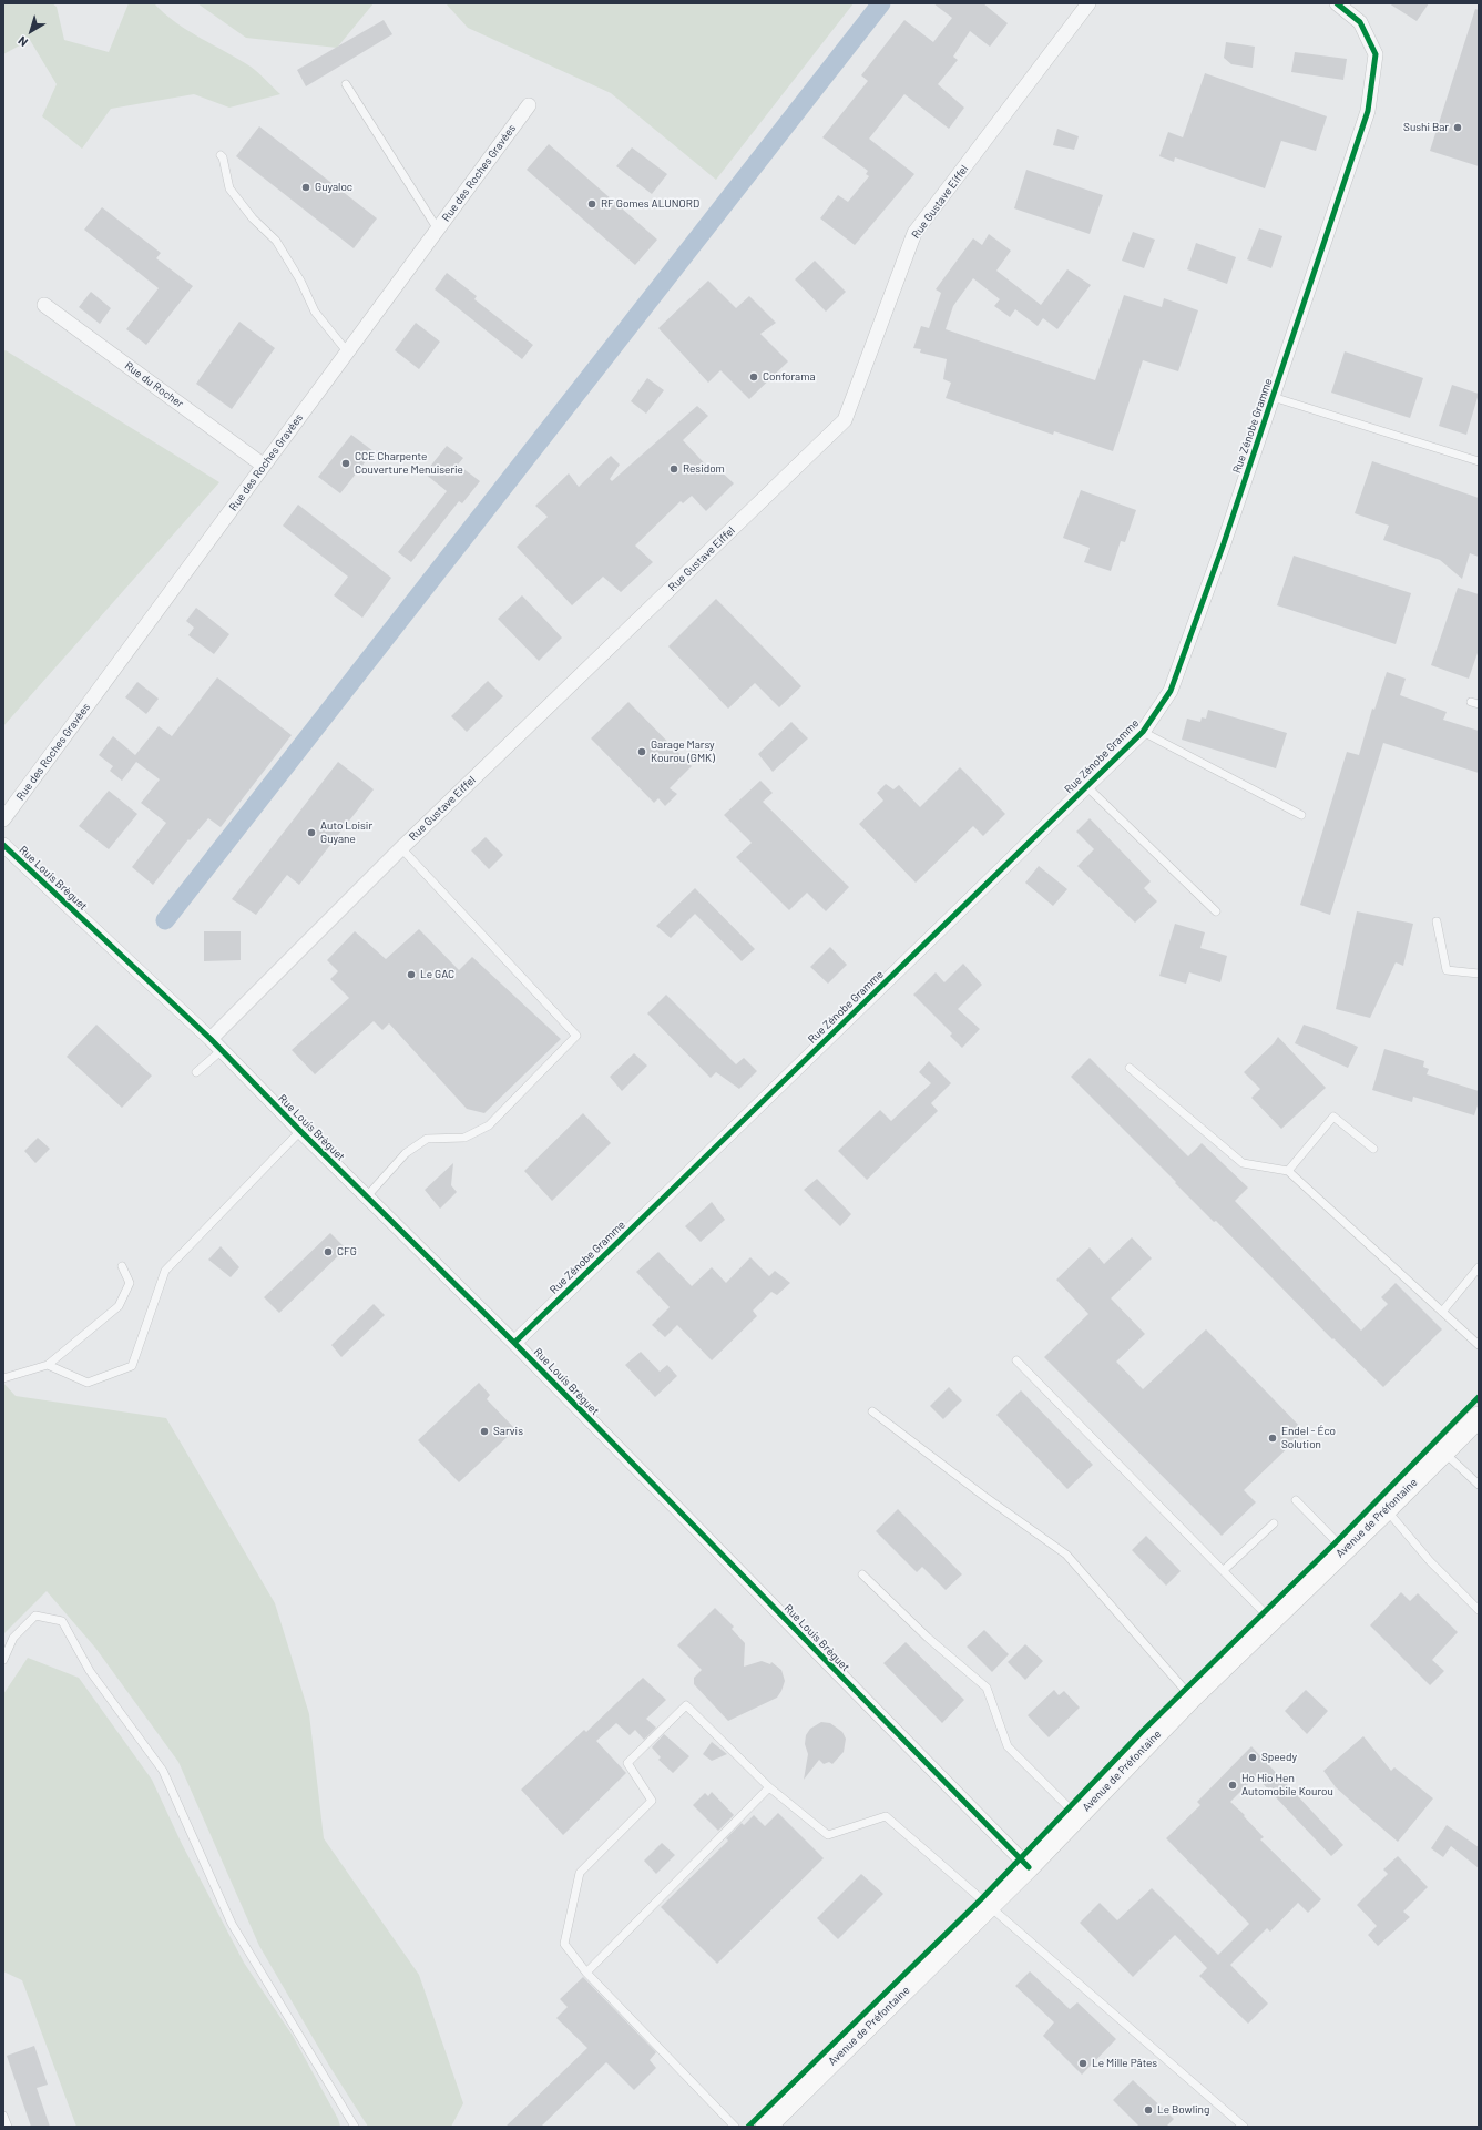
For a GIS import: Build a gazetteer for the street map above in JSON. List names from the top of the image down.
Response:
{
  "streets": {
    "main road": ["Avenue de Préfontaine"],
    "street": [
      "Rue des Roches Gravées",
      "Rue Gustave Eiffel",
      "Rue du Rocher",
      "Rue Zénobe Gramme",
      "Rue Louis Brèguet"
    ]
  },
  "crossings": [
    ["Rue des Roches Gravées", "Rue du Rocher"],
    ["Rue Gustave Eiffel", "Rue Louis Brèguet"],
    ["Rue Zénobe Gramme", "Rue Louis Brèguet"],
    ["Rue Louis Brèguet", "Avenue de Préfontaine"]
  ],
  "places": [
    "Sushi Bar",
    "Guyaloc",
    "RF Gomes ALUNORD",
    "Conforama",
    "CCE Charpente Couverture Menuiserie",
    "Residom",
    "Garage Marsy Kourou (GMK)",
    "Auto Loisir Guyane",
    "Le GAC",
    "CFG",
    "Sarvis",
    "Endel - Éco Solution",
    "Speedy",
    "Ho Hio Hen Automobile Kourou",
    "Le Mille Pâtes",
    "Le Bowling"
  ],
  "north": "bottom left"
}
